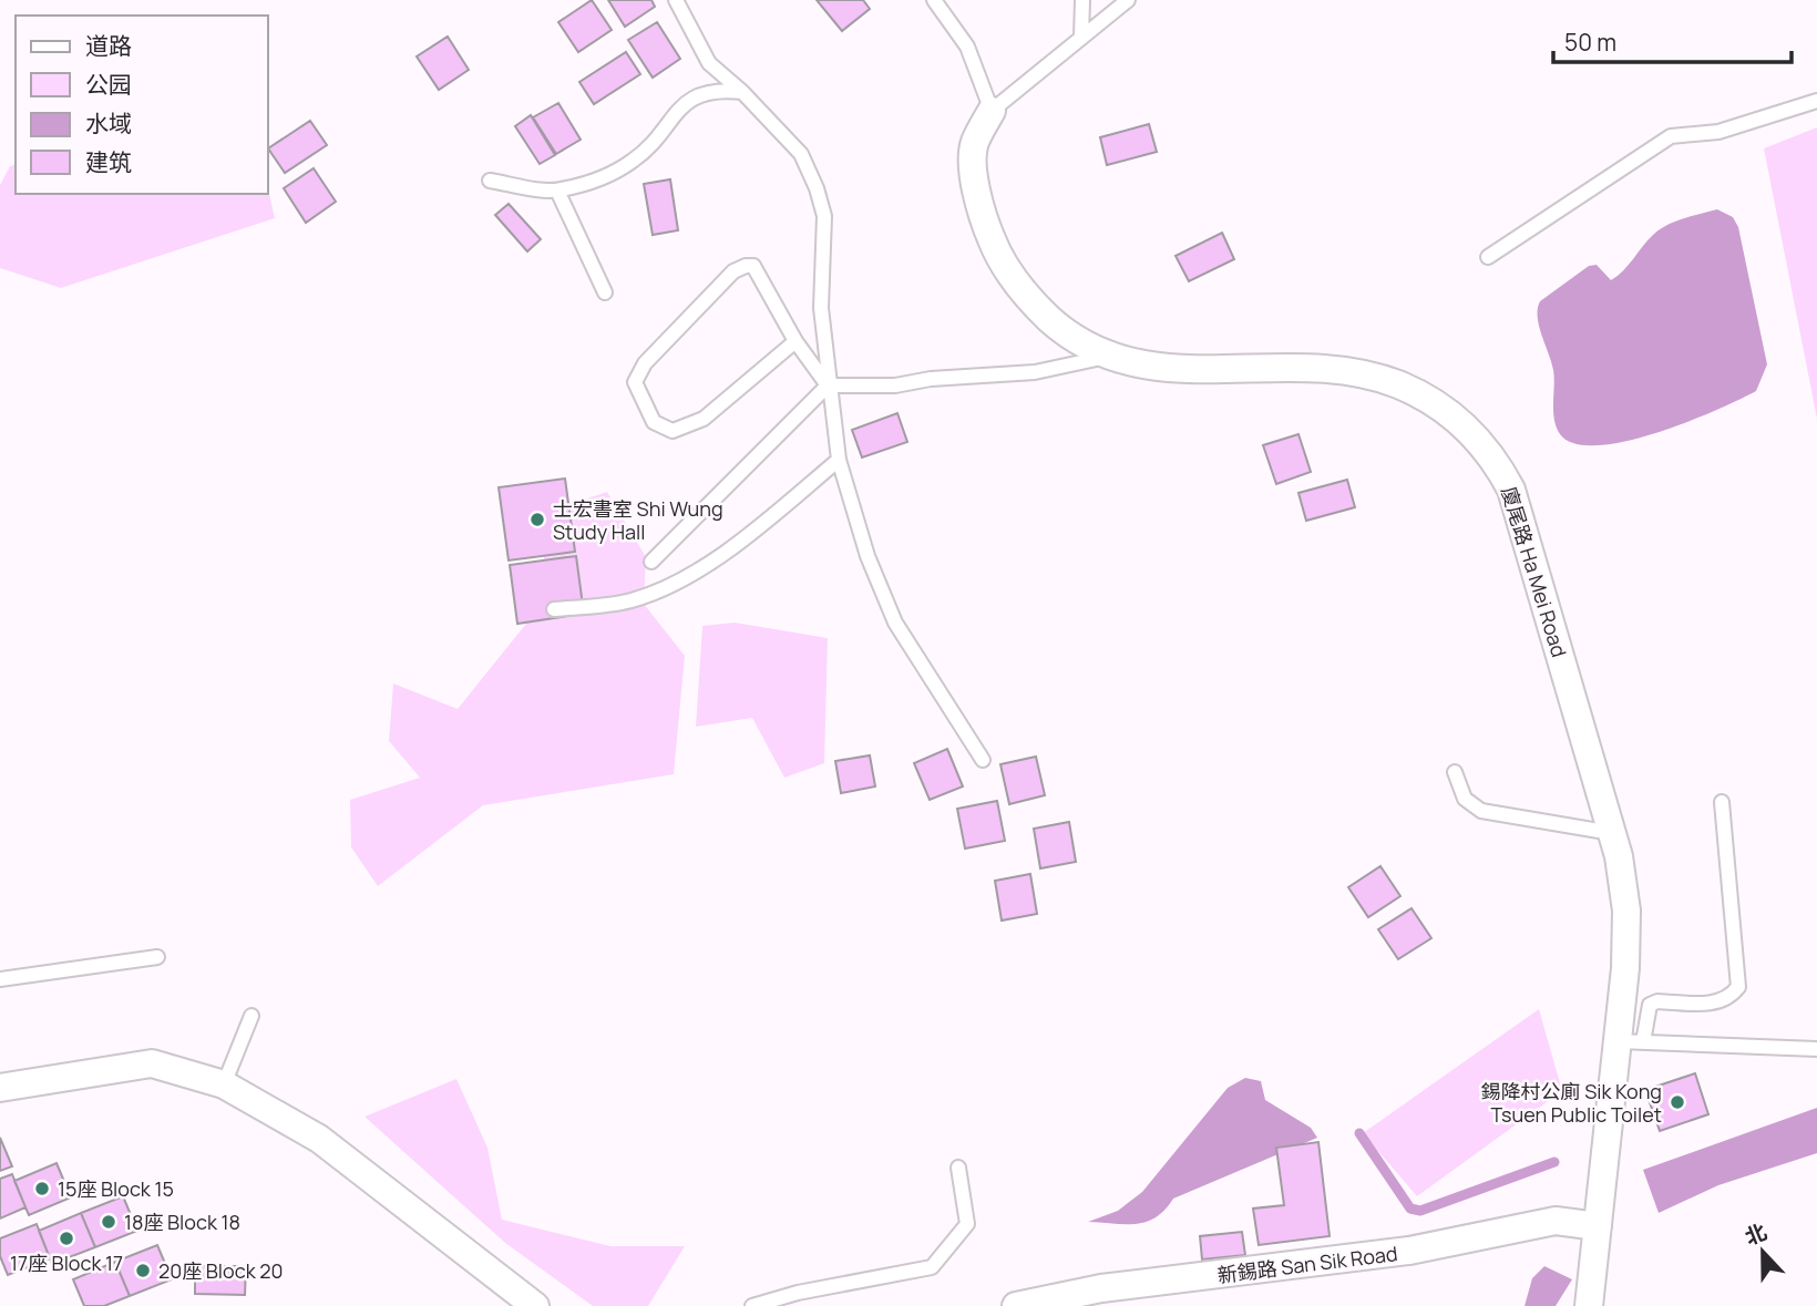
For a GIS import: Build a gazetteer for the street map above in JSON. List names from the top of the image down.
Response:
{
  "streets": {
    "street": ["廈尾路 Ha Mei Road", "新錫路 San Sik Road"]
  },
  "crossings": [
    ["廈尾路 Ha Mei Road", "新錫路 San Sik Road"]
  ],
  "places": [
    "士宏書室 Shi Wung Study Hall",
    "錫降村公廁 Sik Kong Tsuen Public Toilet",
    "15座 Block 15",
    "18座 Block 18",
    "17座 Block 17",
    "20座 Block 20"
  ],
  "legend": [
    "道路",
    "公园",
    "水域",
    "建筑"
  ],
  "scale_bar": "50 m",
  "north": "top"
}
